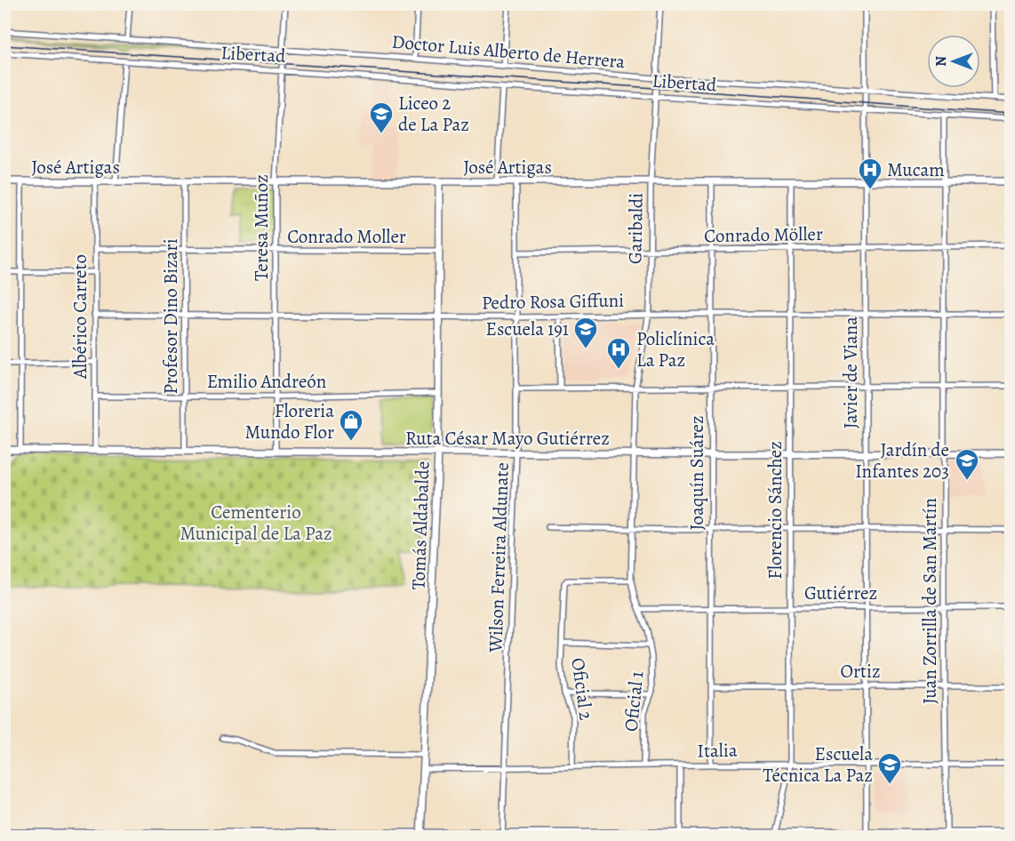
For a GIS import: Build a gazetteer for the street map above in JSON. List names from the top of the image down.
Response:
{
  "streets": {
    "street": [
      "Doctor Luis Alberto de Herrera",
      "Libertad",
      "José Artigas",
      "Teresa Muñoz",
      "Garibaldi",
      "Conrado Möller",
      "Conrado Moller",
      "Pedro Rosa Giffuni",
      "Albérico Carreto",
      "Profesor Dino Bizari",
      "Javier de Viana",
      "Emilio Andreón",
      "Ruta César Mayo Gutiérrez",
      "Joaquín Suárez",
      "Florencio Sánchez",
      "Tomás Aldabalde",
      "Wilson Ferreira Aldunate",
      "Gutiérrez",
      "Juan Zorrilla de San Martín",
      "Ortiz",
      "Oficial 2",
      "Oficial 1",
      "Italia"
    ]
  },
  "crossings": [
    ["Doctor Luis Alberto de Herrera", "Teresa Muñoz"],
    ["Doctor Luis Alberto de Herrera", "Garibaldi"],
    ["Doctor Luis Alberto de Herrera", "Javier de Viana"],
    ["Libertad", "Teresa Muñoz"],
    ["Libertad", "Garibaldi"],
    ["Libertad", "Javier de Viana"],
    ["Libertad", "Juan Zorrilla de San Martín"],
    ["José Artigas", "Teresa Muñoz"],
    ["José Artigas", "Garibaldi"],
    ["José Artigas", "Albérico Carreto"],
    ["José Artigas", "Profesor Dino Bizari"],
    ["José Artigas", "Javier de Viana"],
    ["José Artigas", "Joaquín Suárez"],
    ["José Artigas", "Florencio Sánchez"],
    ["José Artigas", "Tomás Aldabalde"],
    ["José Artigas", "Wilson Ferreira Aldunate"],
    ["José Artigas", "Juan Zorrilla de San Martín"],
    ["Teresa Muñoz", "Conrado Moller"],
    ["Teresa Muñoz", "Pedro Rosa Giffuni"],
    ["Teresa Muñoz", "Emilio Andreón"],
    ["Teresa Muñoz", "Ruta César Mayo Gutiérrez"],
    ["Garibaldi", "Conrado Möller"],
    ["Garibaldi", "Pedro Rosa Giffuni"],
    ["Garibaldi", "Ruta César Mayo Gutiérrez"],
    ["Garibaldi", "Oficial 2"],
    ["Garibaldi", "Oficial 1"],
    ["Conrado Möller", "Javier de Viana"],
    ["Conrado Möller", "Joaquín Suárez"],
    ["Conrado Möller", "Florencio Sánchez"],
    ["Conrado Möller", "Wilson Ferreira Aldunate"],
    ["Conrado Möller", "Juan Zorrilla de San Martín"],
    ["Conrado Moller", "Albérico Carreto"],
    ["Conrado Moller", "Profesor Dino Bizari"],
    ["Conrado Moller", "Tomás Aldabalde"],
    ["Pedro Rosa Giffuni", "Albérico Carreto"],
    ["Pedro Rosa Giffuni", "Profesor Dino Bizari"],
    ["Pedro Rosa Giffuni", "Javier de Viana"],
    ["Pedro Rosa Giffuni", "Joaquín Suárez"],
    ["Pedro Rosa Giffuni", "Florencio Sánchez"],
    ["Pedro Rosa Giffuni", "Tomás Aldabalde"],
    ["Pedro Rosa Giffuni", "Wilson Ferreira Aldunate"],
    ["Pedro Rosa Giffuni", "Juan Zorrilla de San Martín"],
    ["Albérico Carreto", "Emilio Andreón"],
    ["Albérico Carreto", "Ruta César Mayo Gutiérrez"],
    ["Profesor Dino Bizari", "Emilio Andreón"],
    ["Profesor Dino Bizari", "Ruta César Mayo Gutiérrez"],
    ["Javier de Viana", "Ruta César Mayo Gutiérrez"],
    ["Javier de Viana", "Gutiérrez"],
    ["Javier de Viana", "Ortiz"],
    ["Javier de Viana", "Italia"],
    ["Emilio Andreón", "Tomás Aldabalde"],
    ["Ruta César Mayo Gutiérrez", "Joaquín Suárez"],
    ["Ruta César Mayo Gutiérrez", "Florencio Sánchez"],
    ["Ruta César Mayo Gutiérrez", "Tomás Aldabalde"],
    ["Ruta César Mayo Gutiérrez", "Wilson Ferreira Aldunate"],
    ["Ruta César Mayo Gutiérrez", "Juan Zorrilla de San Martín"],
    ["Joaquín Suárez", "Gutiérrez"],
    ["Joaquín Suárez", "Ortiz"],
    ["Joaquín Suárez", "Italia"],
    ["Florencio Sánchez", "Gutiérrez"],
    ["Florencio Sánchez", "Ortiz"],
    ["Florencio Sánchez", "Italia"],
    ["Tomás Aldabalde", "Italia"],
    ["Wilson Ferreira Aldunate", "Italia"],
    ["Gutiérrez", "Juan Zorrilla de San Martín"],
    ["Gutiérrez", "Oficial 1"],
    ["Juan Zorrilla de San Martín", "Ortiz"],
    ["Juan Zorrilla de San Martín", "Italia"],
    ["Oficial 2", "Oficial 1"],
    ["Oficial 2", "Italia"],
    ["Oficial 1", "Italia"]
  ],
  "parks": ["Cementerio Municipal de La Paz"],
  "places": {
    "school or university": [
      "Liceo 2 de La Paz",
      "Escuela 191",
      "Jardín de Infantes 203",
      "Escuela Técnica La Paz"
    ],
    "hospital": ["Mucam", "Policlínica La Paz"],
    "shop": ["Floreria Mundo Flor"]
  },
  "north": "left"
}
